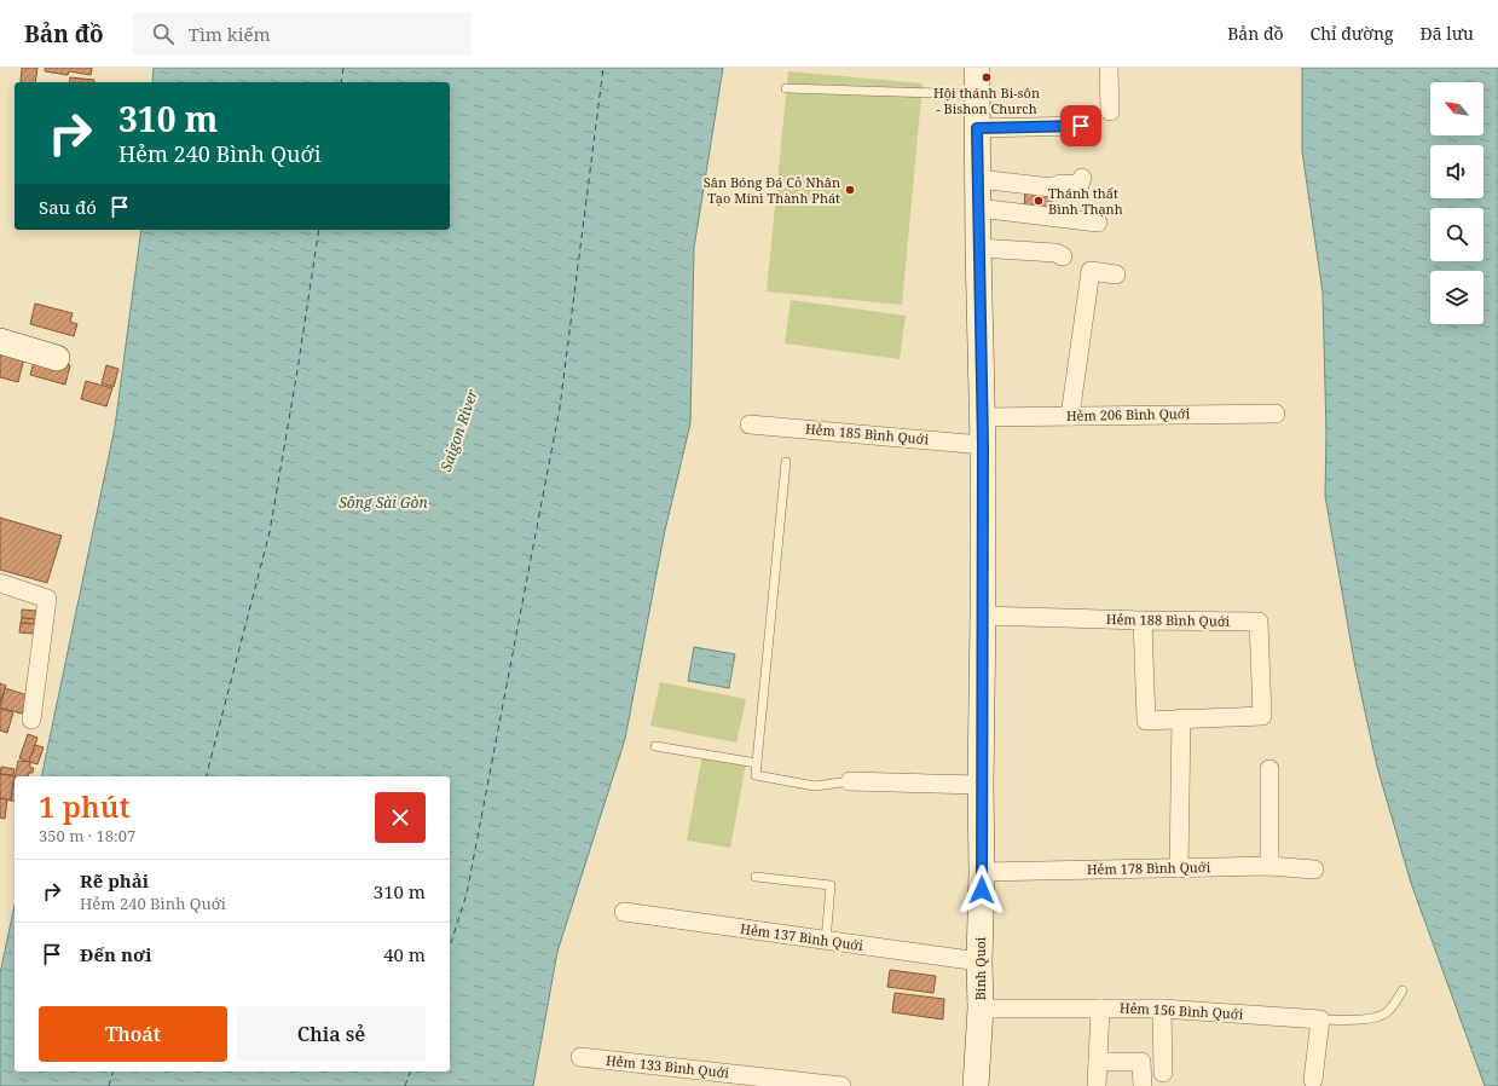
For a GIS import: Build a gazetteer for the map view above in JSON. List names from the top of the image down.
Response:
{
  "streets": {
    "main road": ["Binh Quoi"],
    "street": [
      "Hẻm 206 Bình Quới",
      "Hẻm 185 Bình Quới",
      "Hẻm 188 Bình Quới",
      "Hẻm 178 Bình Quới",
      "Hẻm 137 Bình Quới",
      "Hẻm 156 Bình Quới",
      "Hẻm 133 Bình Quới"
    ]
  },
  "crossings": [
    ["Hẻm 206 Bình Quới", "Binh Quoi"],
    ["Hẻm 185 Bình Quới", "Binh Quoi"],
    ["Hẻm 188 Bình Quới", "Binh Quoi"],
    ["Hẻm 178 Bình Quới", "Binh Quoi"],
    ["Hẻm 137 Bình Quới", "Binh Quoi"],
    ["Binh Quoi", "Hẻm 156 Bình Quới"]
  ],
  "water": ["Saigon River", "Sông Sài Gòn"],
  "places": ["Hội thánh Bi-sôn - Bishon Church", "Sân Bóng Đá Cỏ Nhân Tạo Mini Thành Phát", "Thánh thất Bình Thạnh"],
  "north": "top left",
  "page": {
    "header": "Bản đồ",
    "search": "Tìm kiếm",
    "nav": ["Bản đồ", "Chỉ đường", "Đã lưu"],
    "turn": ["310 m", "Hẻm 240 Bình Quới"],
    "then": "Sau đó",
    "heading": ["1 phút", "350 m · 18:07"],
    "list": [
      {
        "name": "Rẽ phải",
        "note": "Hẻm 240 Bình Quới",
        "value": "310 m"
      },
      {
        "name": "Đến nơi",
        "value": "40 m"
      }
    ],
    "buttons": ["Thoát", "Chia sẻ"]
  }
}
